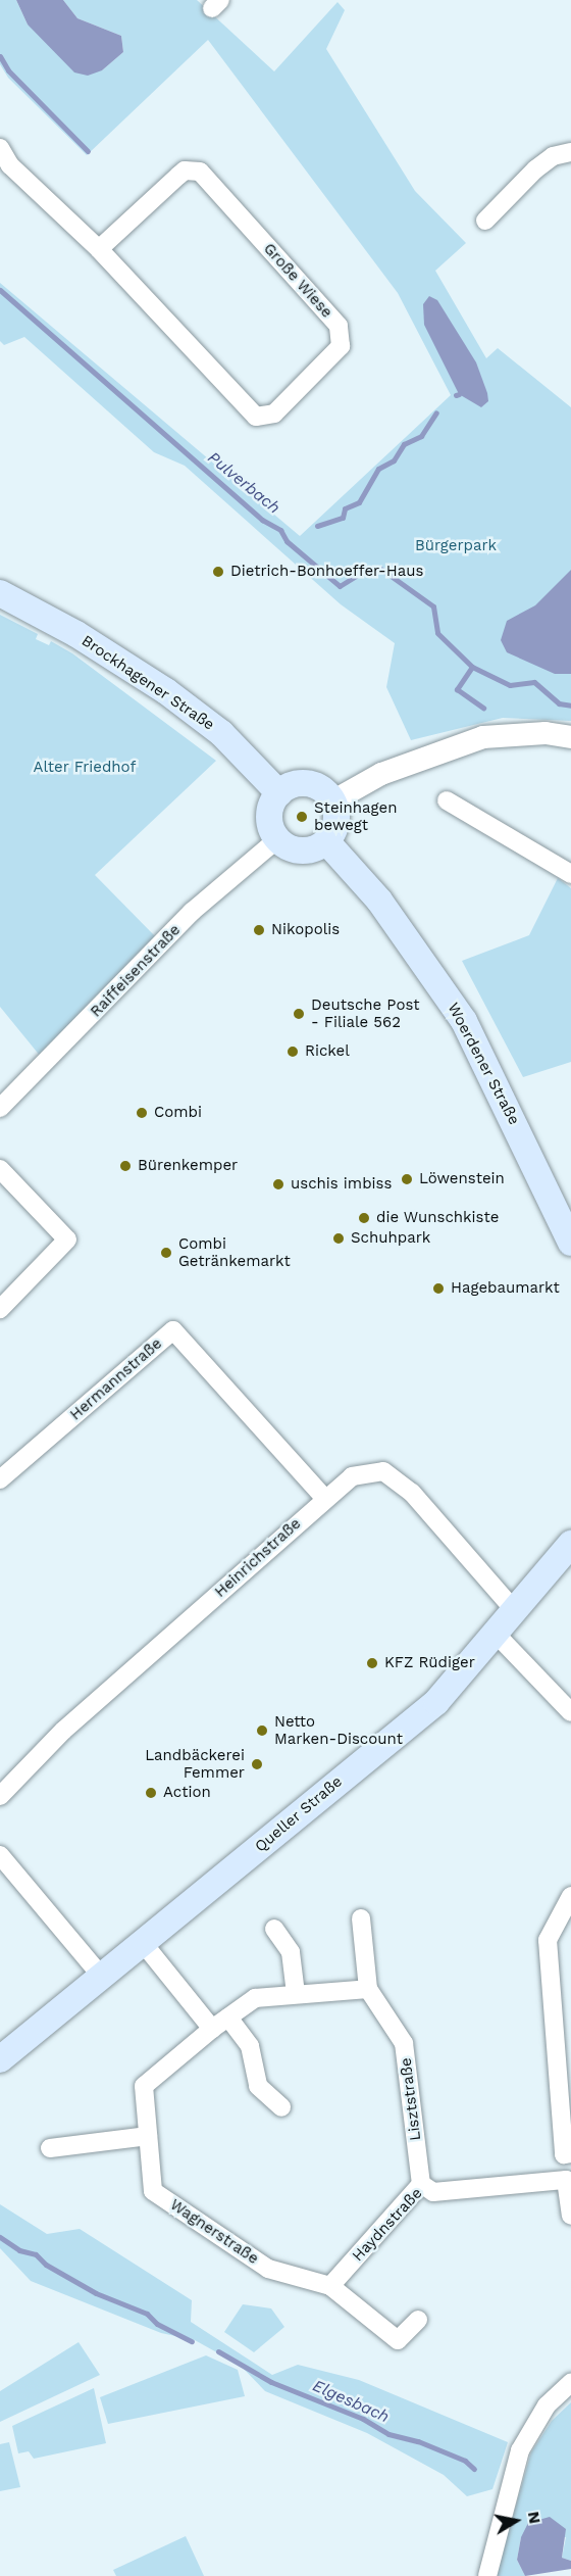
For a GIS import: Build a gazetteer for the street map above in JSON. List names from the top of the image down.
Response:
{
  "streets": {
    "main road": ["Brockhagener Straße", "Woerdener Straße", "Queller Straße"],
    "street": [
      "Große Wiese",
      "Raiffeisenstraße",
      "Hermannstraße",
      "Heinrichstraße",
      "Lisztstraße",
      "Haydnstraße",
      "Wagnerstraße"
    ]
  },
  "crossings": [
    ["Brockhagener Straße", "Raiffeisenstraße"],
    ["Brockhagener Straße", "Woerdener Straße"],
    ["Raiffeisenstraße", "Woerdener Straße"],
    ["Hermannstraße", "Heinrichstraße"],
    ["Heinrichstraße", "Queller Straße"],
    ["Lisztstraße", "Haydnstraße"],
    ["Haydnstraße", "Wagnerstraße"]
  ],
  "water": ["Pulverbach", "Elgesbach"],
  "parks": ["Bürgerpark", "Alter Friedhof"],
  "places": [
    "Dietrich-Bonhoeffer-Haus",
    "Steinhagen bewegt",
    "Nikopolis",
    "Deutsche Post - Filiale 562",
    "Rickel",
    "Combi",
    "Bürenkemper",
    "Löwenstein",
    "uschis imbiss",
    "die Wunschkiste",
    "Schuhpark",
    "Combi Getränkemarkt",
    "Hagebaumarkt",
    "KFZ Rüdiger",
    "Netto Marken-Discount",
    "Landbäckerei Femmer",
    "Action"
  ],
  "north": "right"
}
